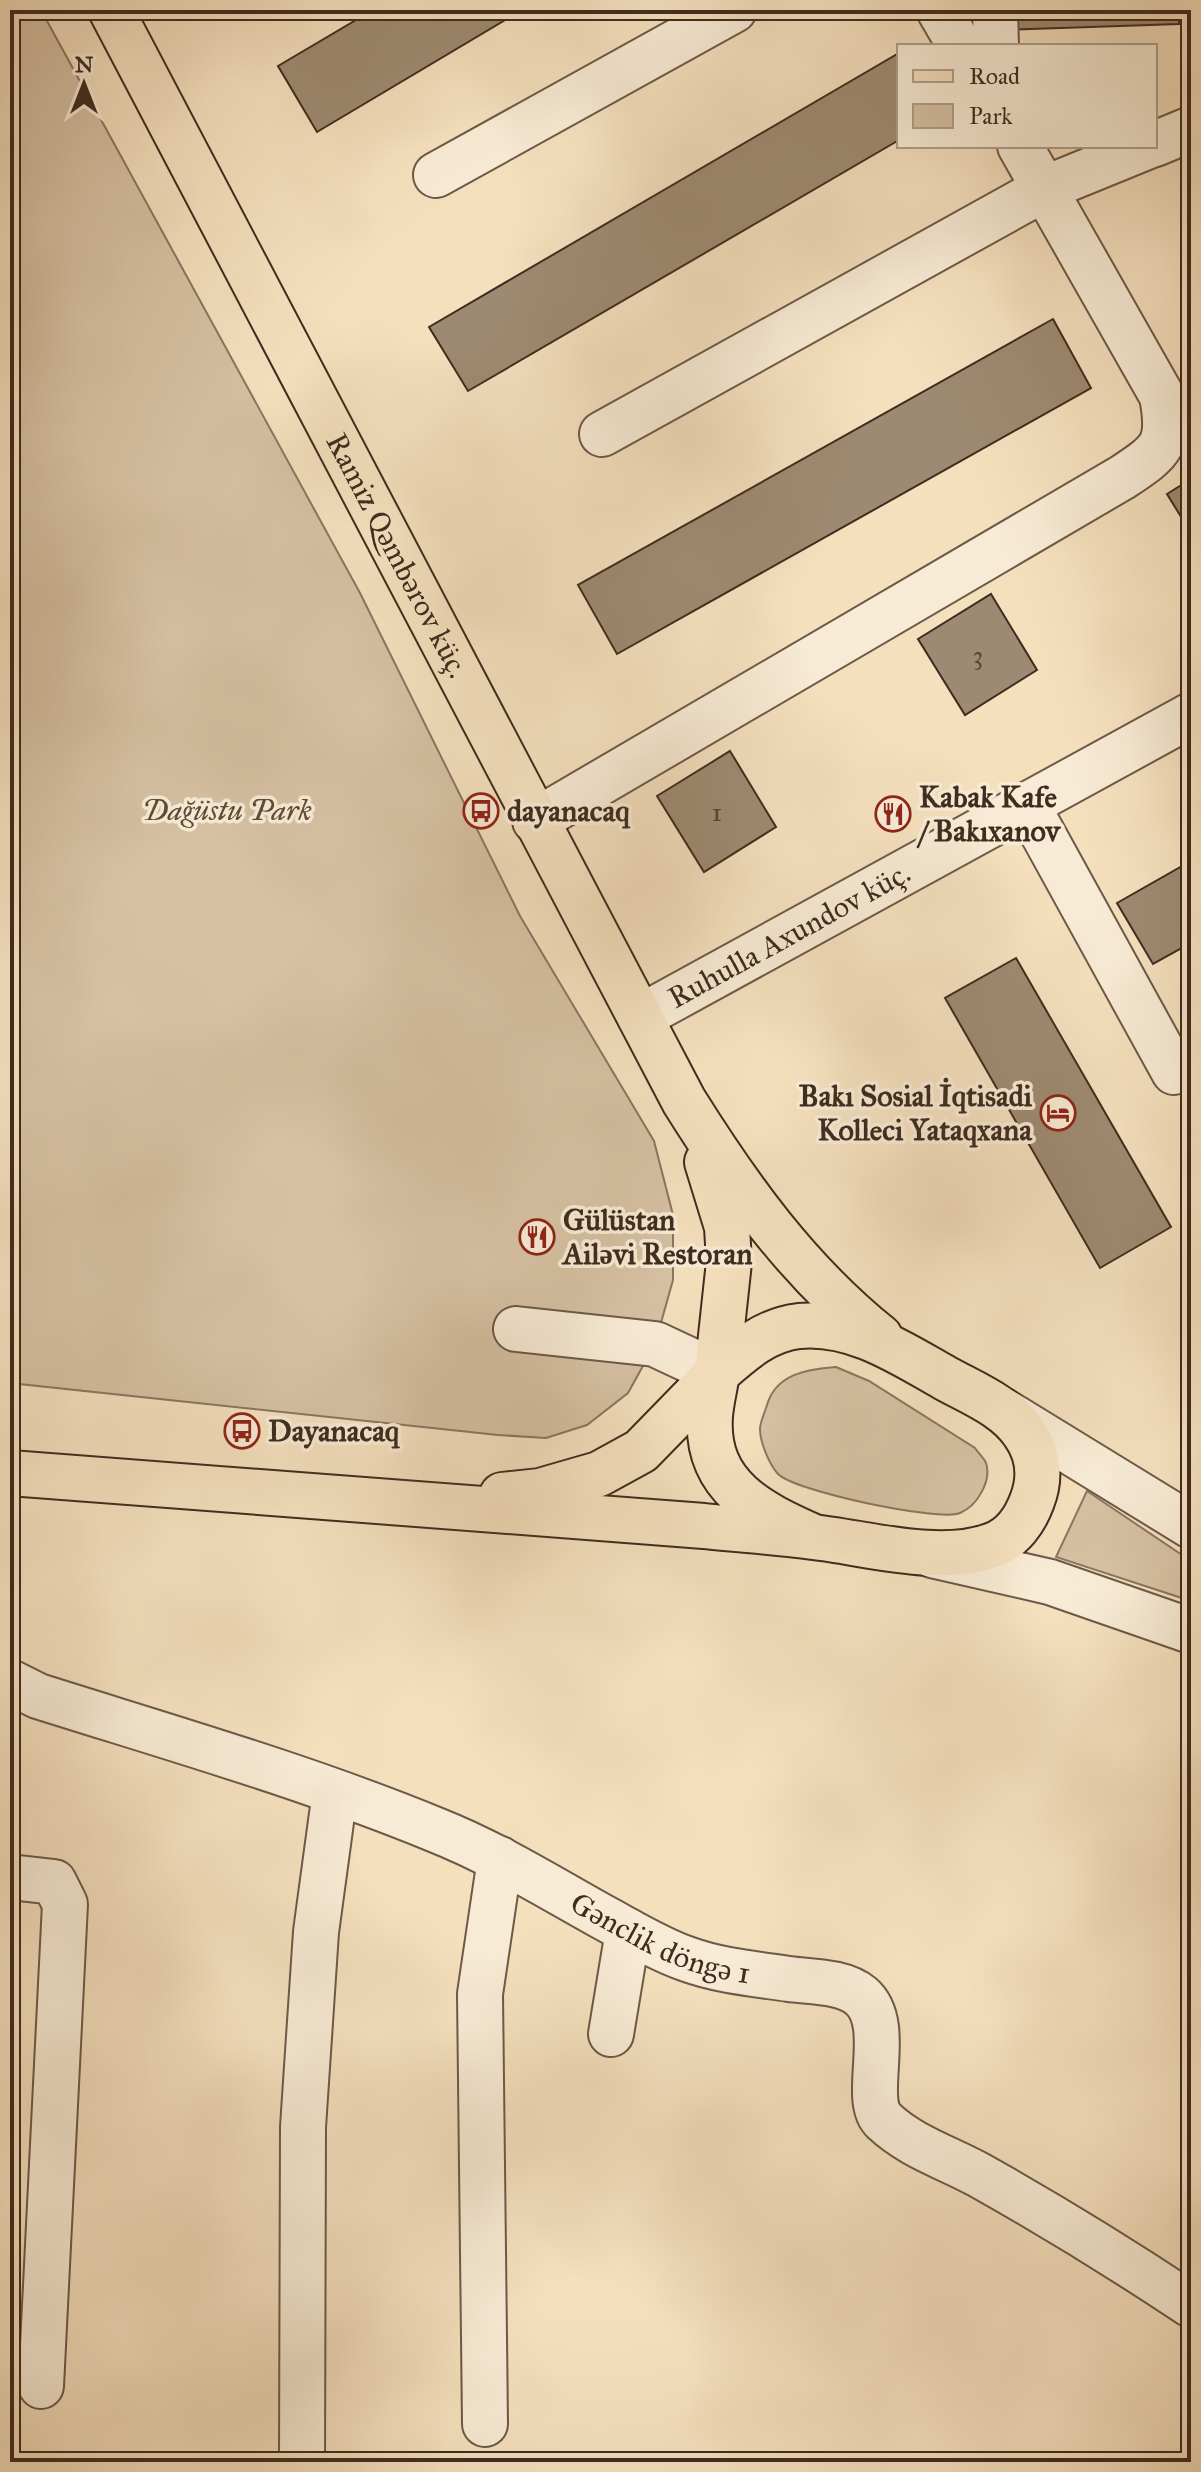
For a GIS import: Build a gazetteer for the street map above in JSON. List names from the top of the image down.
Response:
{
  "streets": {
    "main road": ["Ramiz Qəmbərov küç."],
    "street": ["Ruhulla Axundov küç.", "Gənclik döngə 1"]
  },
  "crossings": [
    ["Ramiz Qəmbərov küç.", "Ruhulla Axundov küç."]
  ],
  "parks": ["Dağüstu Park"],
  "places": {
    "bus stop": ["dayanacaq", "Dayanacaq"],
    "restaurant": ["Kabak Kafe / Bakıxanov", "Gülüstan Ailəvi Restoran"],
    "hotel": ["Bakı Sosial İqtisadi Kolleci Yataqxana"]
  },
  "house_numbers": ["3", "1"],
  "legend": ["Road", "Park"],
  "north": "top"
}
